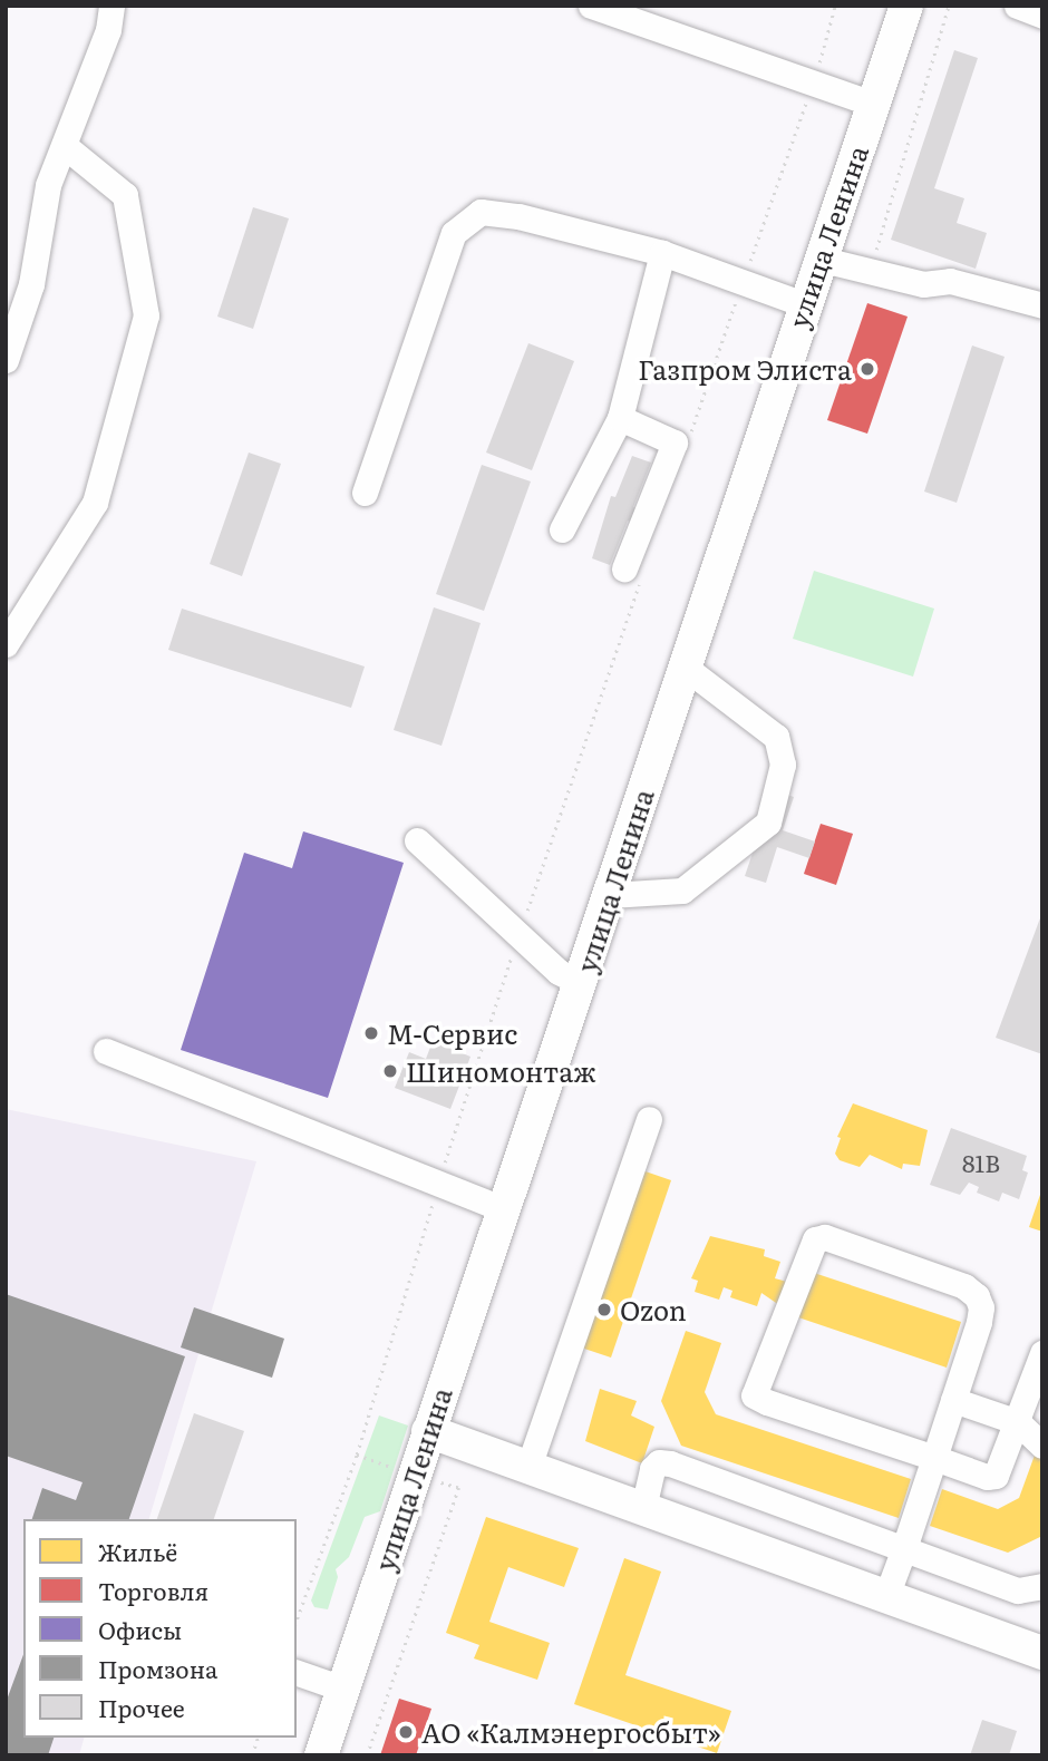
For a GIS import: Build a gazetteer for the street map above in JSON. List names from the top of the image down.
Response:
{
  "streets": {
    "main road": ["улица Ленина"]
  },
  "places": [
    "Газпром Элиста",
    "М-Сервис",
    "Шиномонтаж",
    "Ozon",
    "АО «Калмэнергосбыт»"
  ],
  "house_numbers": ["81В"],
  "legend": [
    "Жильё",
    "Торговля",
    "Офисы",
    "Промзона",
    "Прочее"
  ]
}
